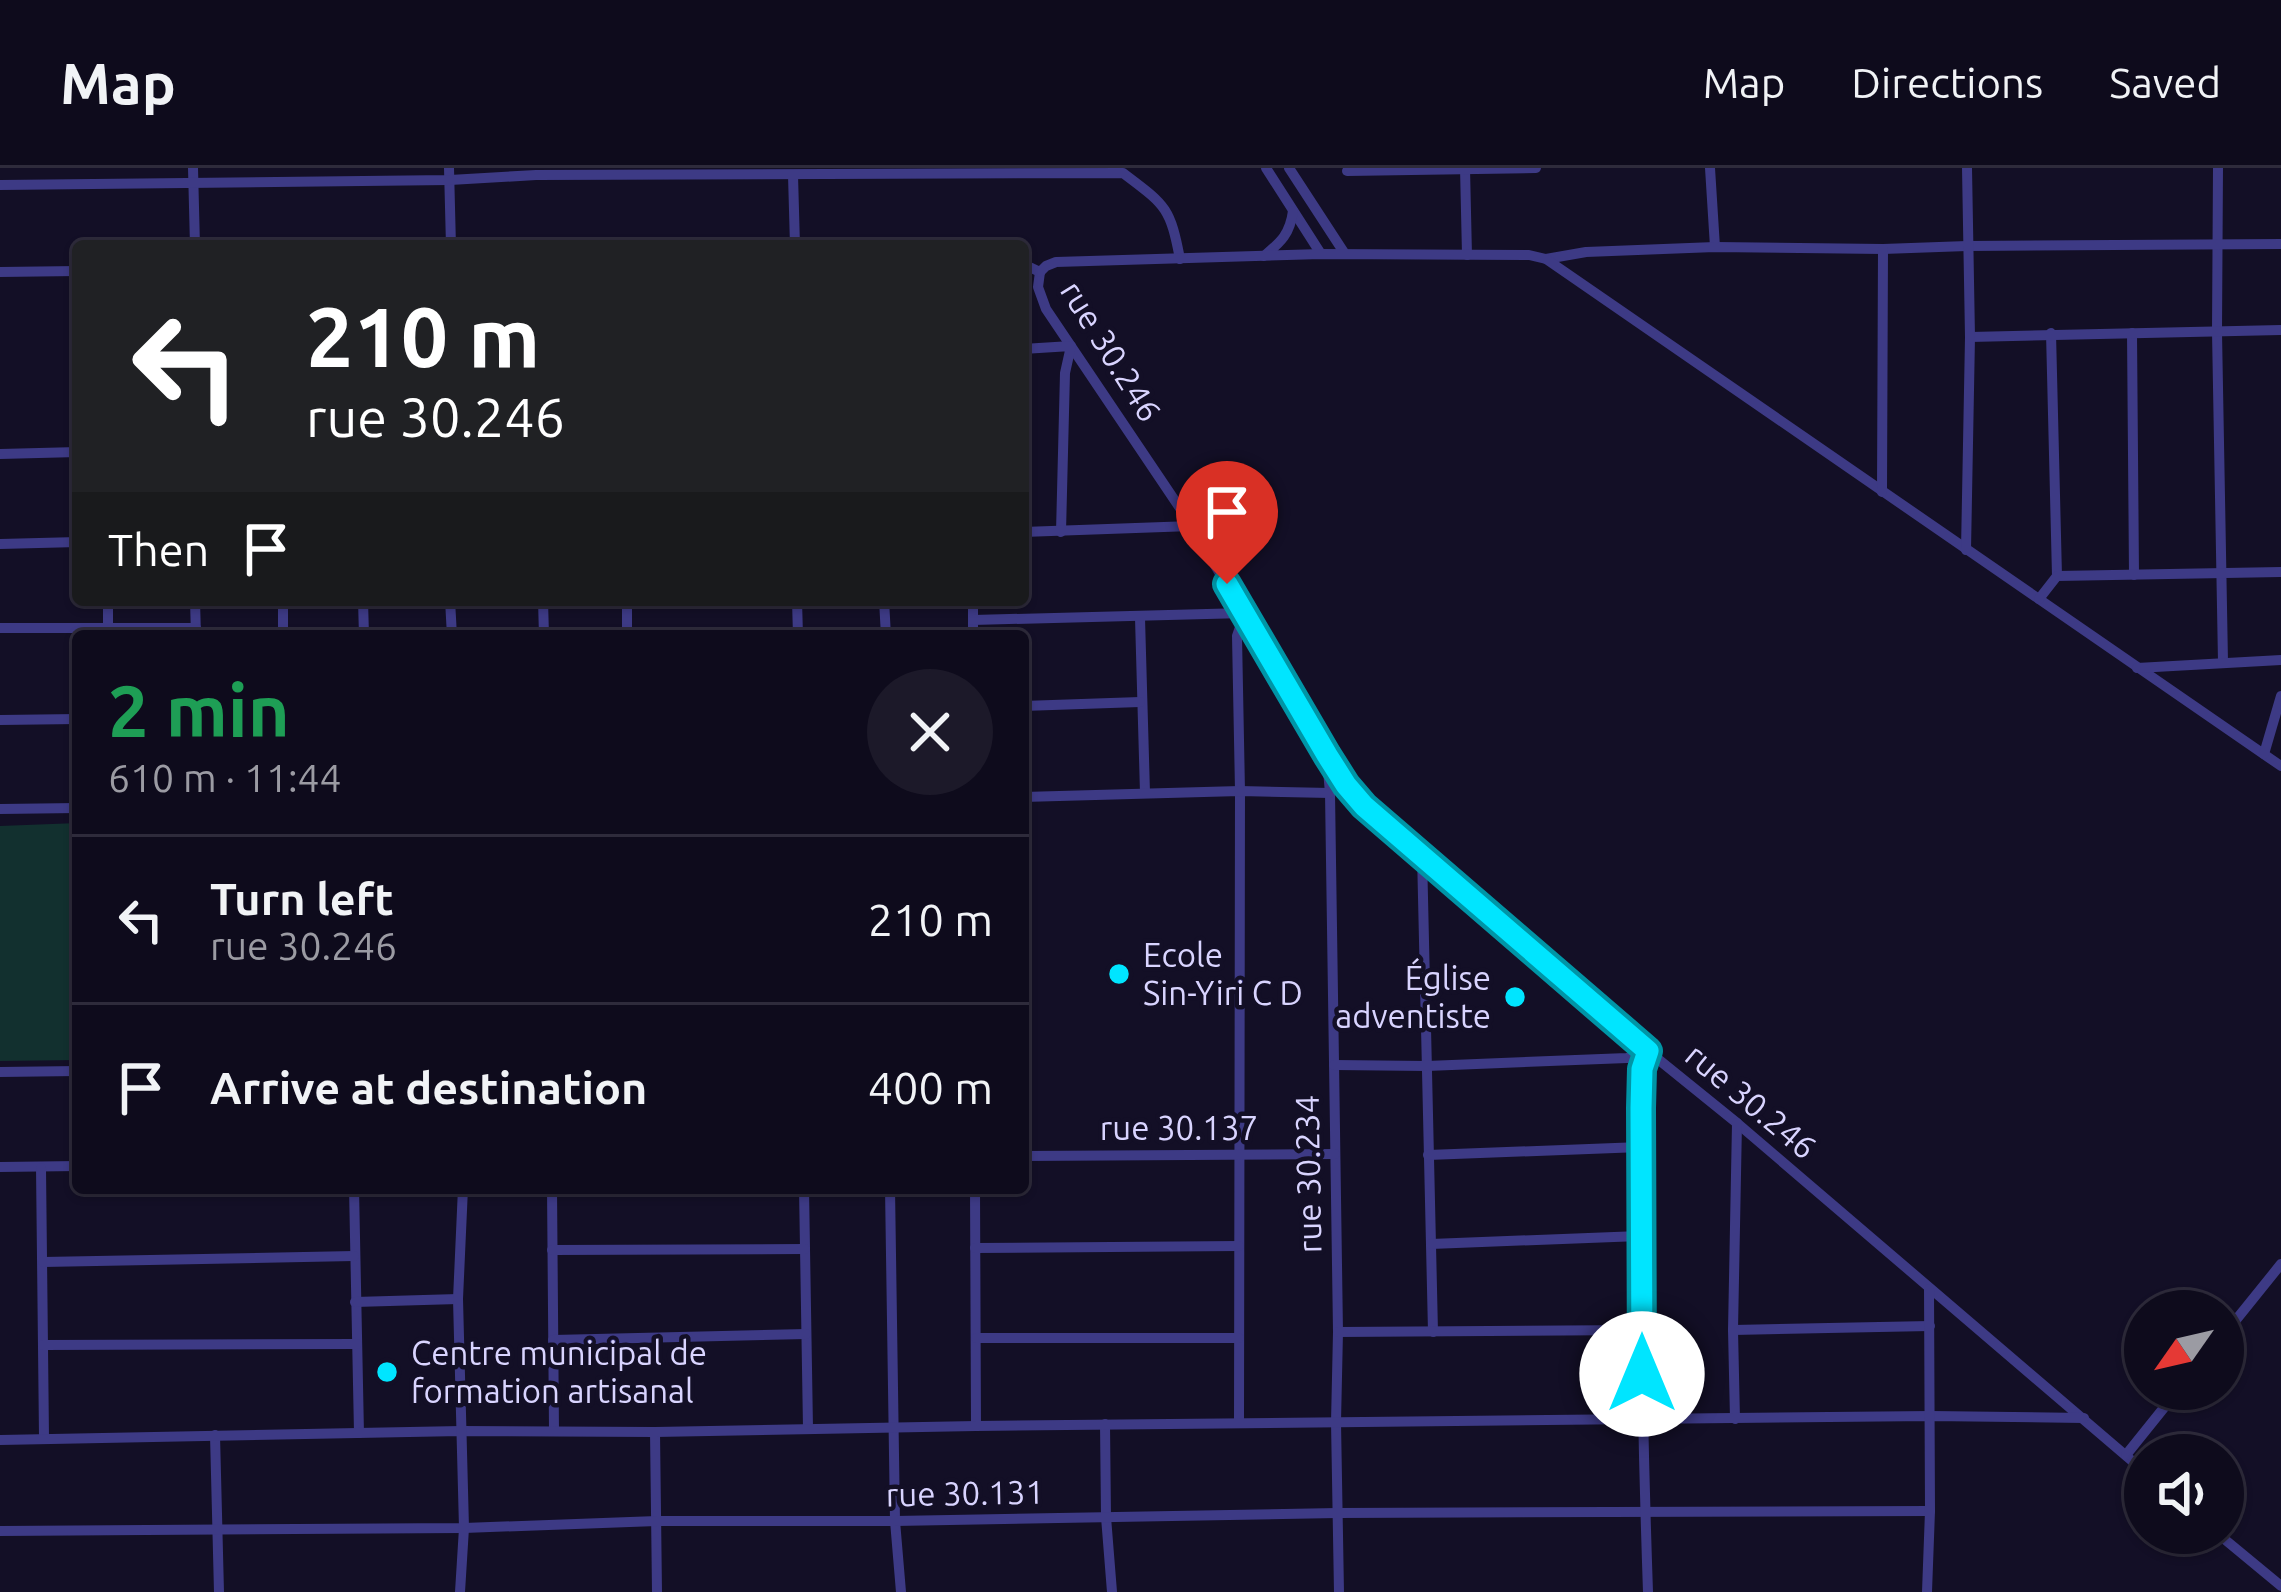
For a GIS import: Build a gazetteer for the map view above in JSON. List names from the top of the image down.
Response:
{
  "streets": {
    "street": [
      "rue 30.246",
      "rue 30.137",
      "rue 30.234",
      "rue 30.131"
    ]
  },
  "crossings": [
    ["rue 30.246", "rue 30.234"],
    ["rue 30.137", "rue 30.234"],
    ["rue 30.234", "rue 30.131"]
  ],
  "places": ["Ecole Sin-Yiri C D", "Église adventiste", "Centre municipal de formation artisanal"],
  "north": "bottom left",
  "page": {
    "header": "Map",
    "nav": ["Map", "Directions", "Saved"],
    "turn": ["210 m", "rue 30.246"],
    "then": "Then",
    "heading": ["2 min", "610 m · 11:44"],
    "list": [
      {
        "name": "Turn left",
        "note": "rue 30.246",
        "value": "210 m"
      },
      {
        "name": "Arrive at destination",
        "value": "400 m"
      }
    ]
  }
}
